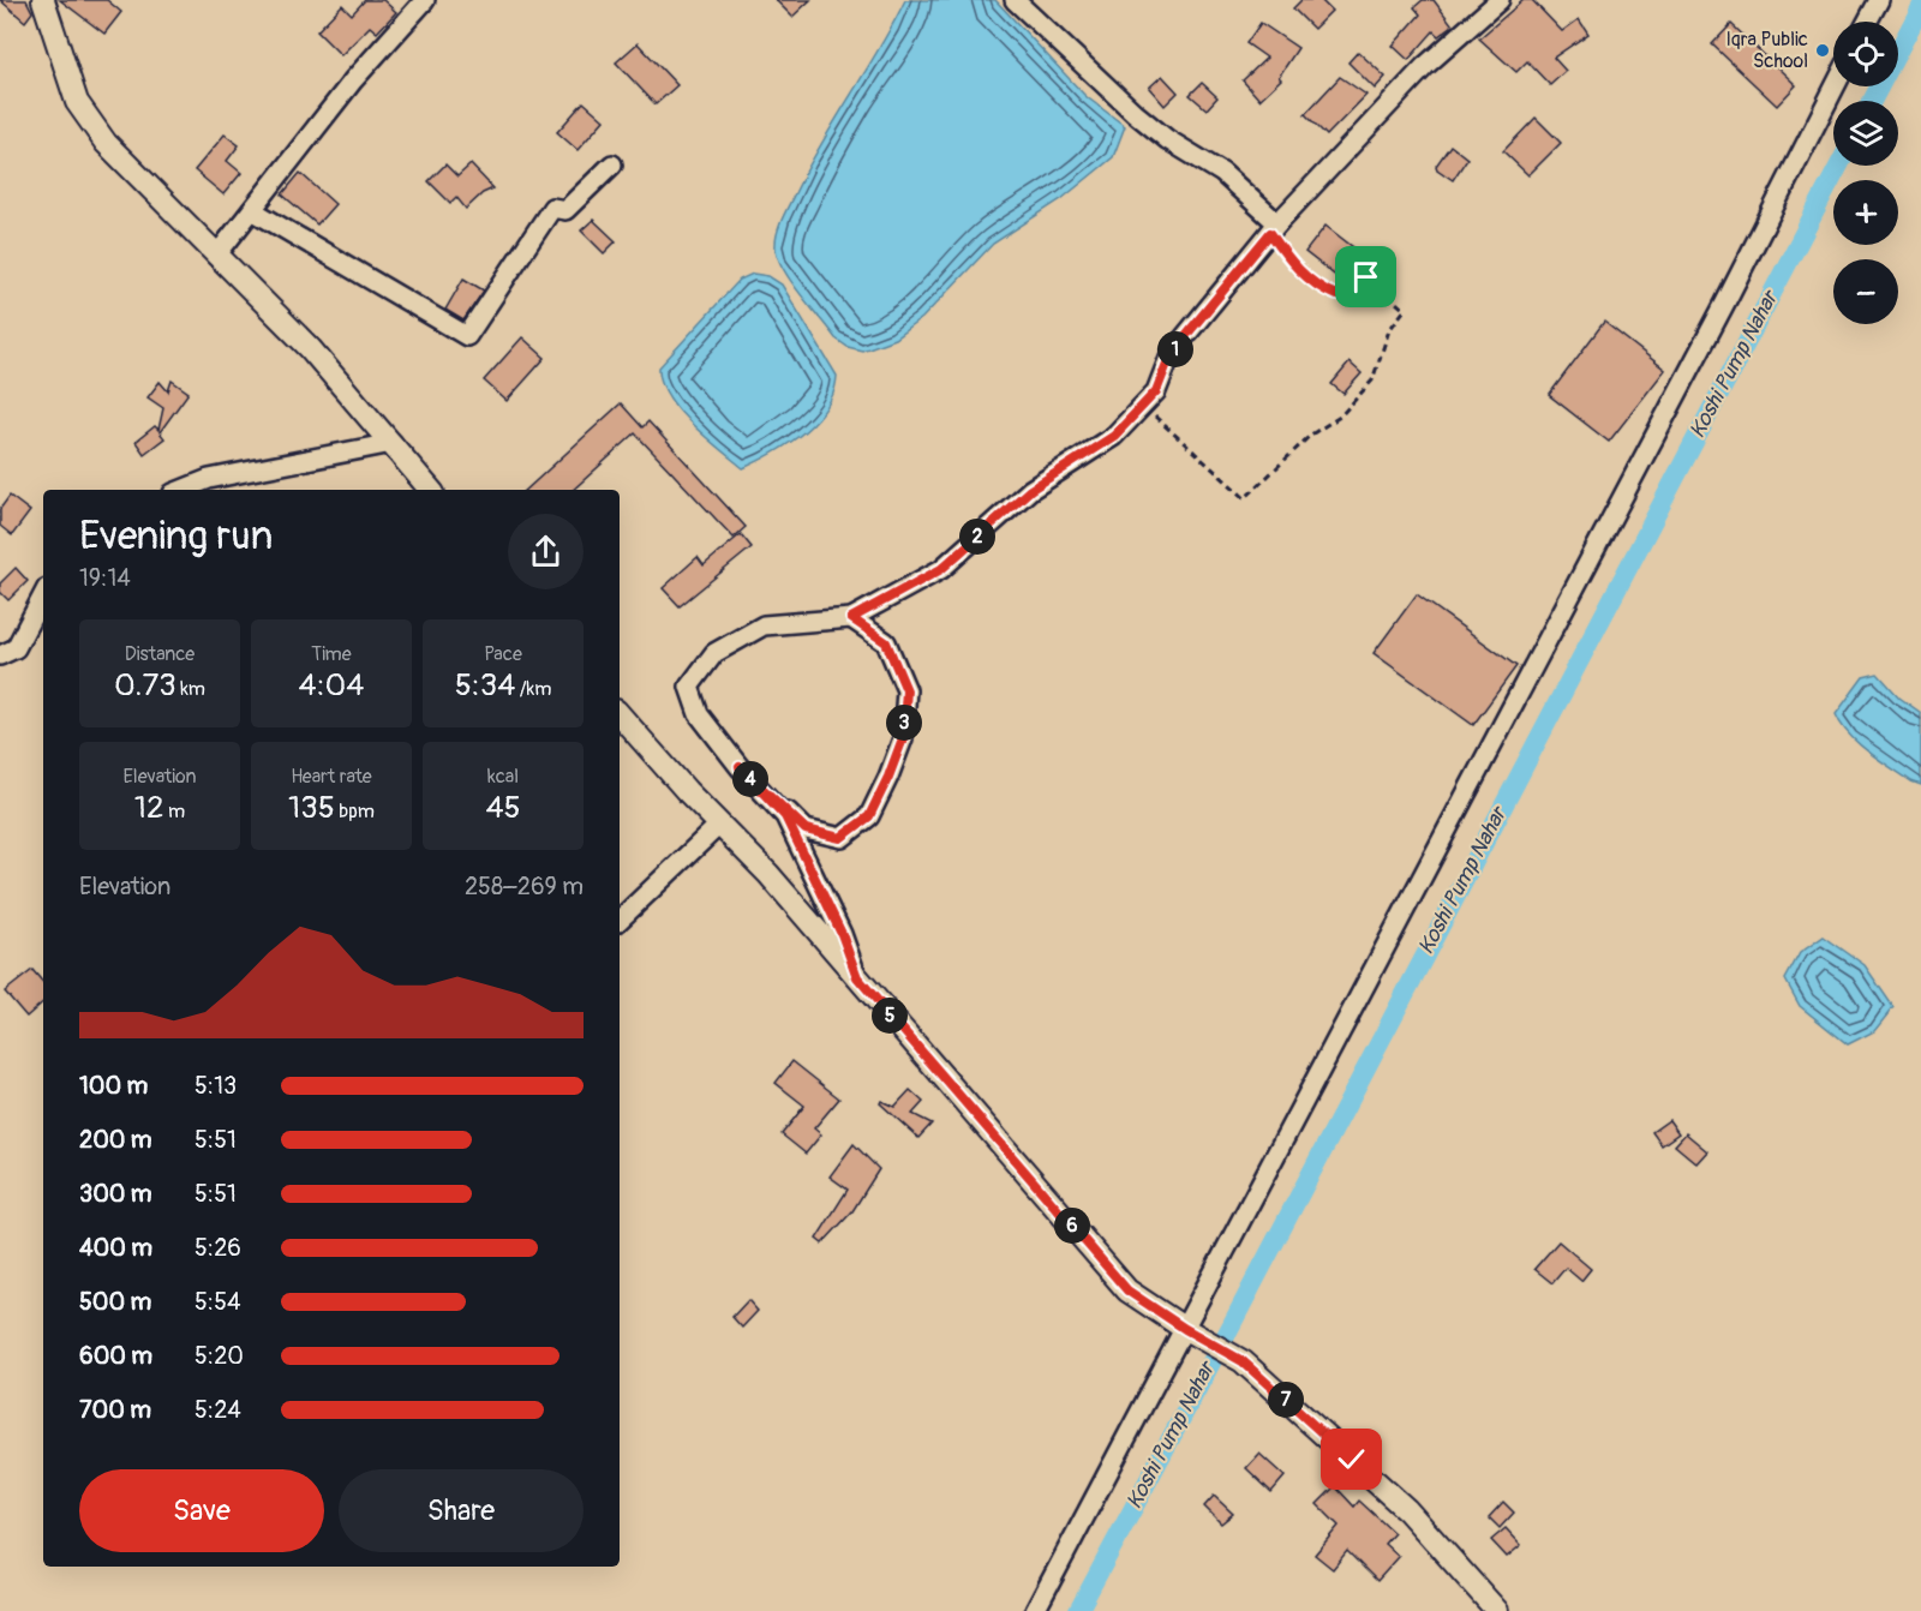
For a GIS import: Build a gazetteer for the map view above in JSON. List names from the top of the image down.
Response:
{
  "water": ["Koshi Pump Nahar"],
  "places": ["Iqra Public School"],
  "page": {
    "map_buttons": ["+", "−"],
    "pins": [
      "1",
      "2",
      "3",
      "4",
      "5",
      "6",
      "7"
    ],
    "heading": ["Evening run", "19:14"],
    "stats": [
      ["Distance", "0.73 km"],
      ["Time", "4:04"],
      ["Pace", "5:34 /km"],
      ["Elevation", "12 m"],
      ["Heart rate", "135 bpm"],
      ["kcal", "45"]
    ],
    "chart": ["Elevation", "258–269 m"],
    "list": [
      {
        "name": "100 m",
        "note": "5:13"
      },
      {
        "name": "200 m",
        "note": "5:51"
      },
      {
        "name": "300 m",
        "note": "5:51"
      },
      {
        "name": "400 m",
        "note": "5:26"
      },
      {
        "name": "500 m",
        "note": "5:54"
      },
      {
        "name": "600 m",
        "note": "5:20"
      },
      {
        "name": "700 m",
        "note": "5:24"
      }
    ],
    "buttons": ["Save", "Share"]
  }
}
